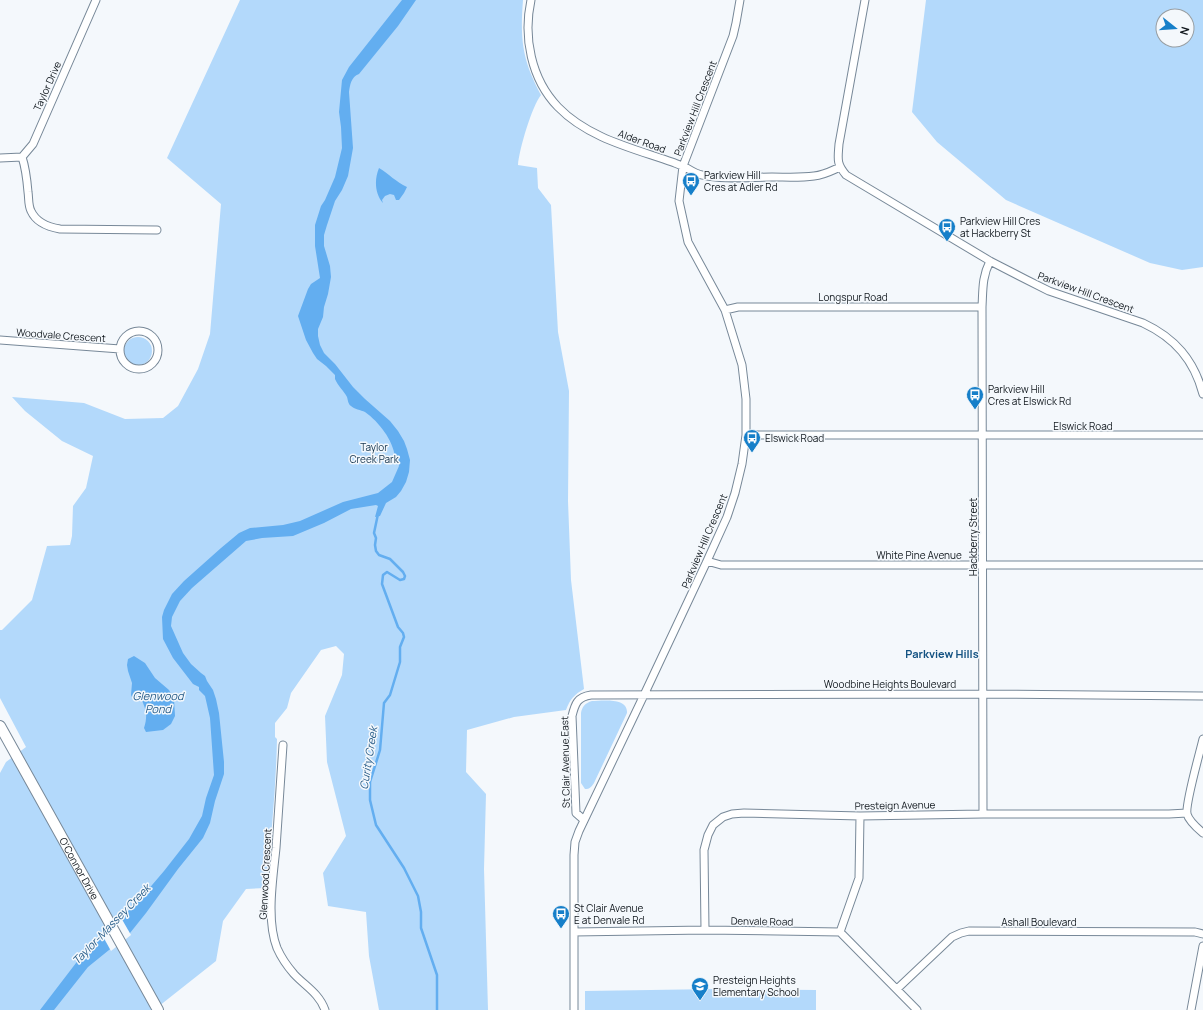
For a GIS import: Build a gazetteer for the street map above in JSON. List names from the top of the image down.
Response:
{
  "streets": {
    "main road": ["O'Connor Drive"],
    "street": [
      "Taylor Drive",
      "Parkview Hill Crescent",
      "Alder Road",
      "Longspur Road",
      "Woodvale Crescent",
      "Elswick Road",
      "Hackberry Street",
      "White Pine Avenue",
      "Woodbine Heights Boulevard",
      "St Clair Avenue East",
      "Presteign Avenue",
      "Glenwood Crescent",
      "Denvale Road",
      "Ashall Boulevard"
    ]
  },
  "crossings": [
    ["Parkview Hill Crescent", "Alder Road"],
    ["Parkview Hill Crescent", "Longspur Road"],
    ["Parkview Hill Crescent", "Elswick Road"],
    ["Parkview Hill Crescent", "Hackberry Street"],
    ["Parkview Hill Crescent", "White Pine Avenue"],
    ["Parkview Hill Crescent", "Woodbine Heights Boulevard"],
    ["Parkview Hill Crescent", "St Clair Avenue East"],
    ["Parkview Hill Crescent", "Denvale Road"],
    ["Longspur Road", "Hackberry Street"],
    ["Elswick Road", "Hackberry Street"],
    ["Hackberry Street", "White Pine Avenue"],
    ["Hackberry Street", "Woodbine Heights Boulevard"],
    ["Hackberry Street", "Presteign Avenue"],
    ["Woodbine Heights Boulevard", "St Clair Avenue East"],
    ["Presteign Avenue", "Denvale Road"]
  ],
  "districts": ["Parkview Hills"],
  "water": ["Glenwood Pond", "Curity Creek", "Taylor-Massey Creek"],
  "parks": ["Taylor Creek Park"],
  "places": {
    "bus stop": [
      "Parkview Hill Cres at Adler Rd",
      "Parkview Hill Cres at Hackberry St",
      "Parkview Hill Cres at Elswick Rd",
      "Elswick Road",
      "St Clair Avenue E at Denvale Rd"
    ],
    "school or university": ["Presteign Heights Elementary School"]
  },
  "north": "right"
}
